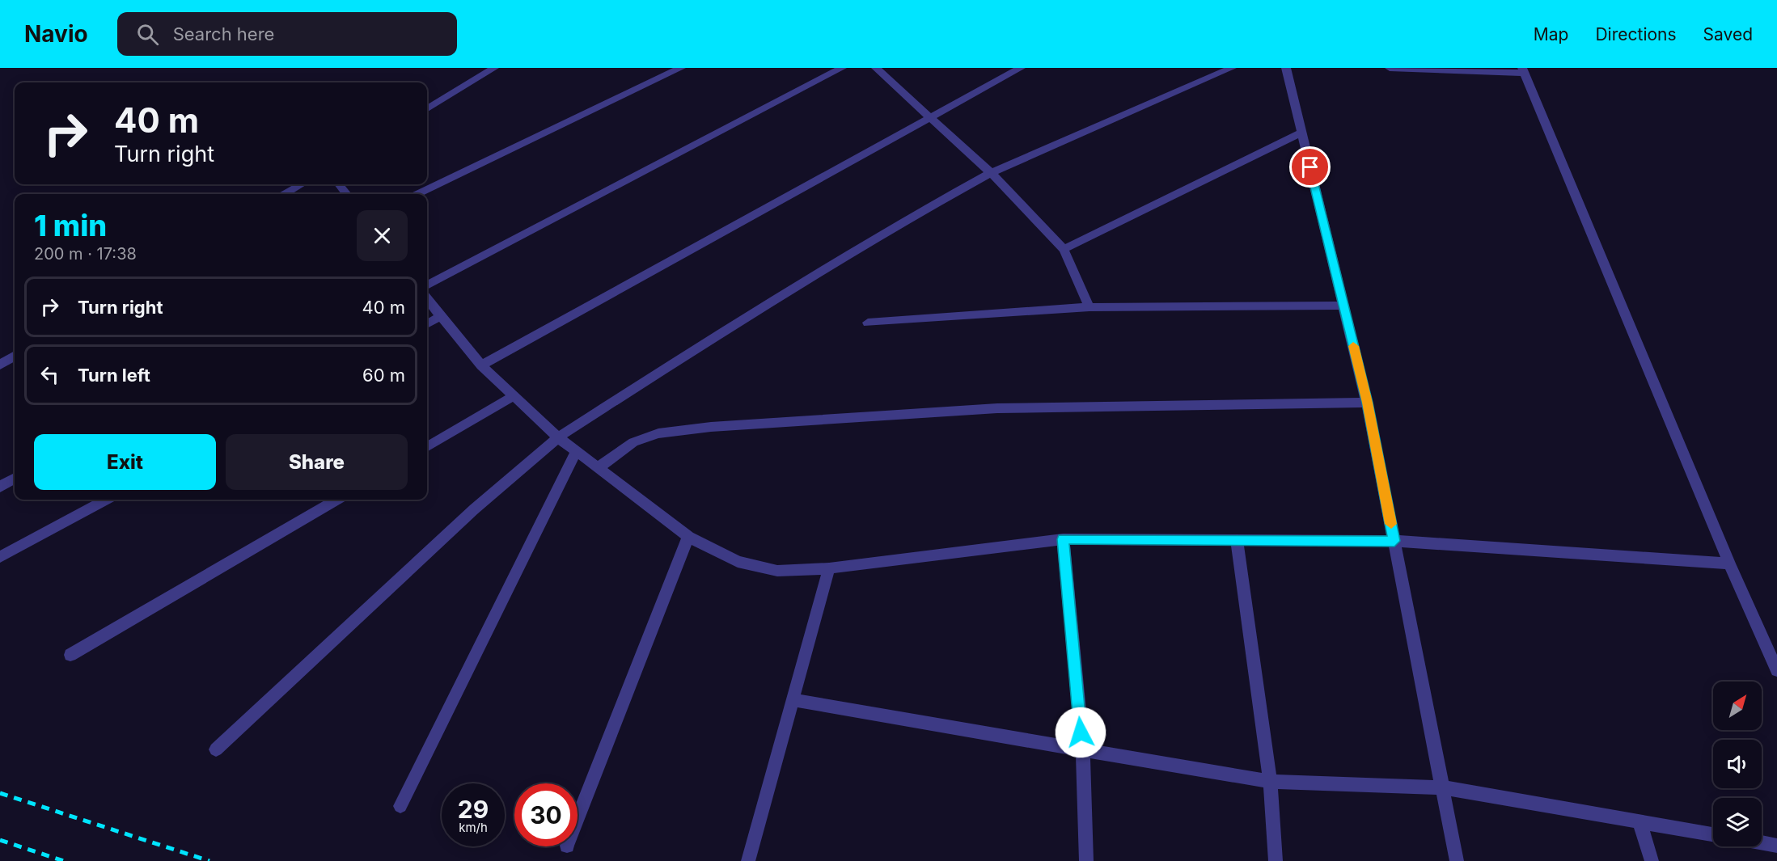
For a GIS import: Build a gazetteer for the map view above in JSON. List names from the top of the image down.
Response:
{
  "north": "top right",
  "page": {
    "header": "Navio",
    "search": "Search here",
    "nav": ["Map", "Directions", "Saved"],
    "turn": ["40 m", "Turn right"],
    "heading": ["1 min", "200 m · 17:38"],
    "list": [
      {
        "name": "Turn right",
        "value": "40 m"
      },
      {
        "name": "Turn left",
        "value": "60 m"
      }
    ],
    "buttons": ["Exit", "Share"],
    "speed": "29 km/h",
    "limit": "30"
  }
}
